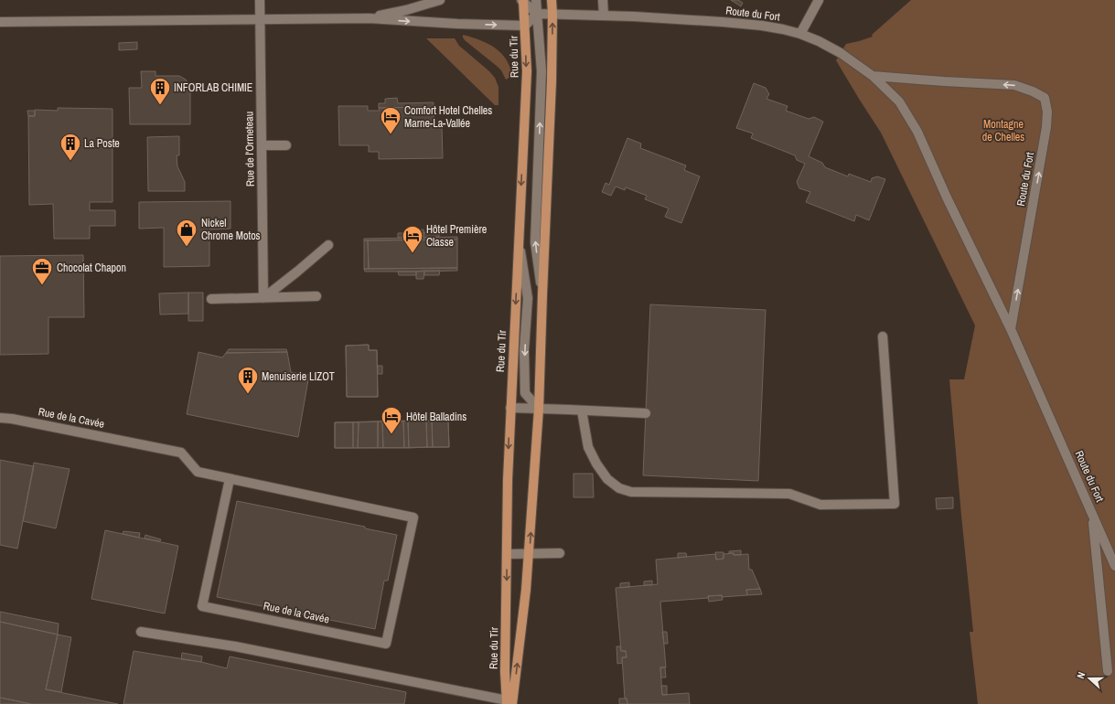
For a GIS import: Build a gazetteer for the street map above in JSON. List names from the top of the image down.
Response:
{
  "streets": {
    "main road": ["Rue du Tir"],
    "street": ["Route du Fort", "Rue de l'Ormeteau", "Rue de la Cavée"]
  },
  "parks": ["Montagne de Chelles"],
  "places": {
    "building": ["INFORLAB CHIMIE", "La Poste", "Menuiserie LIZOT"],
    "hotel": ["Comfort Hotel Chelles Marne-La-Vallée", "Hôtel Première Classe", "Hôtel Balladins"],
    "shop": ["Nickel Chrome Motos"],
    "office": ["Chocolat Chapon"]
  },
  "north": "left"
}
